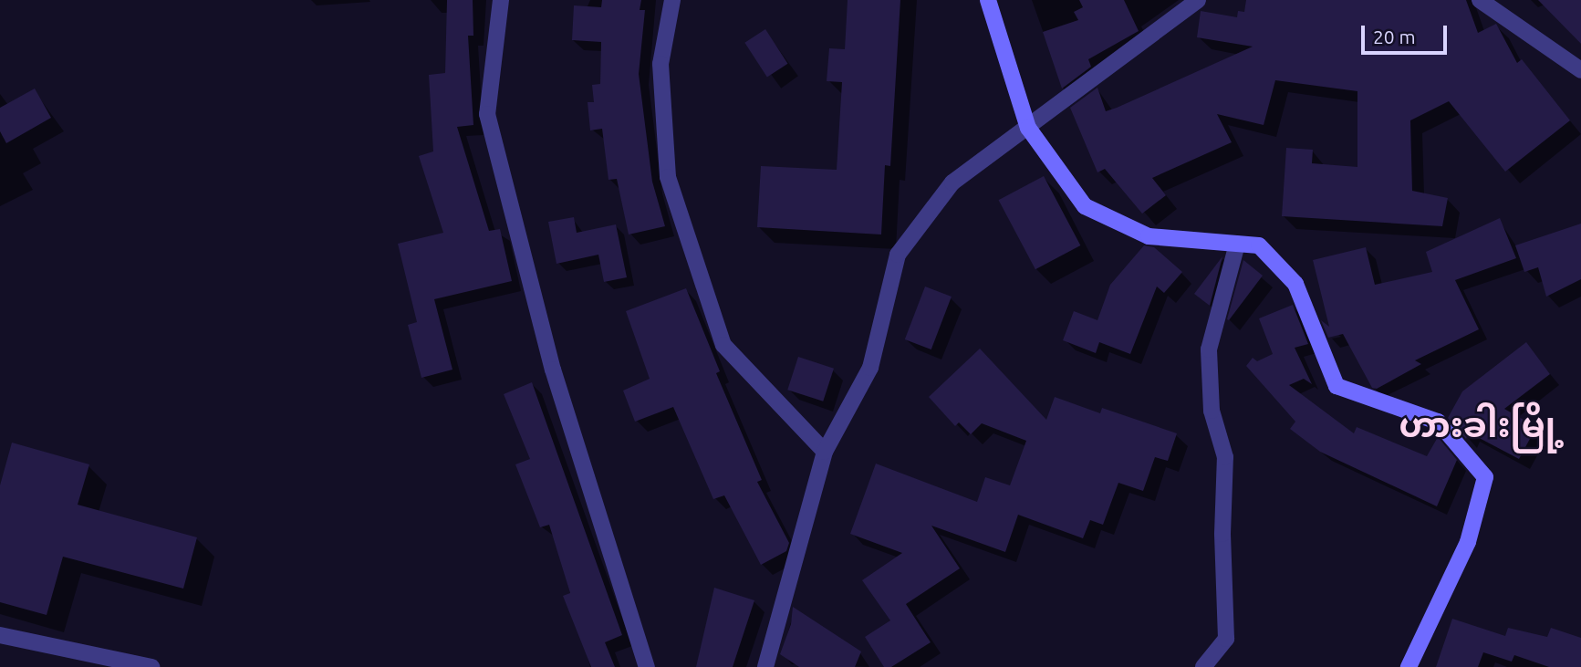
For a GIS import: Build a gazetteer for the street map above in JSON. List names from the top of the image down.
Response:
{
  "districts": ["ဟားခါးမြို့"],
  "scale_bar": "20 m"
}
